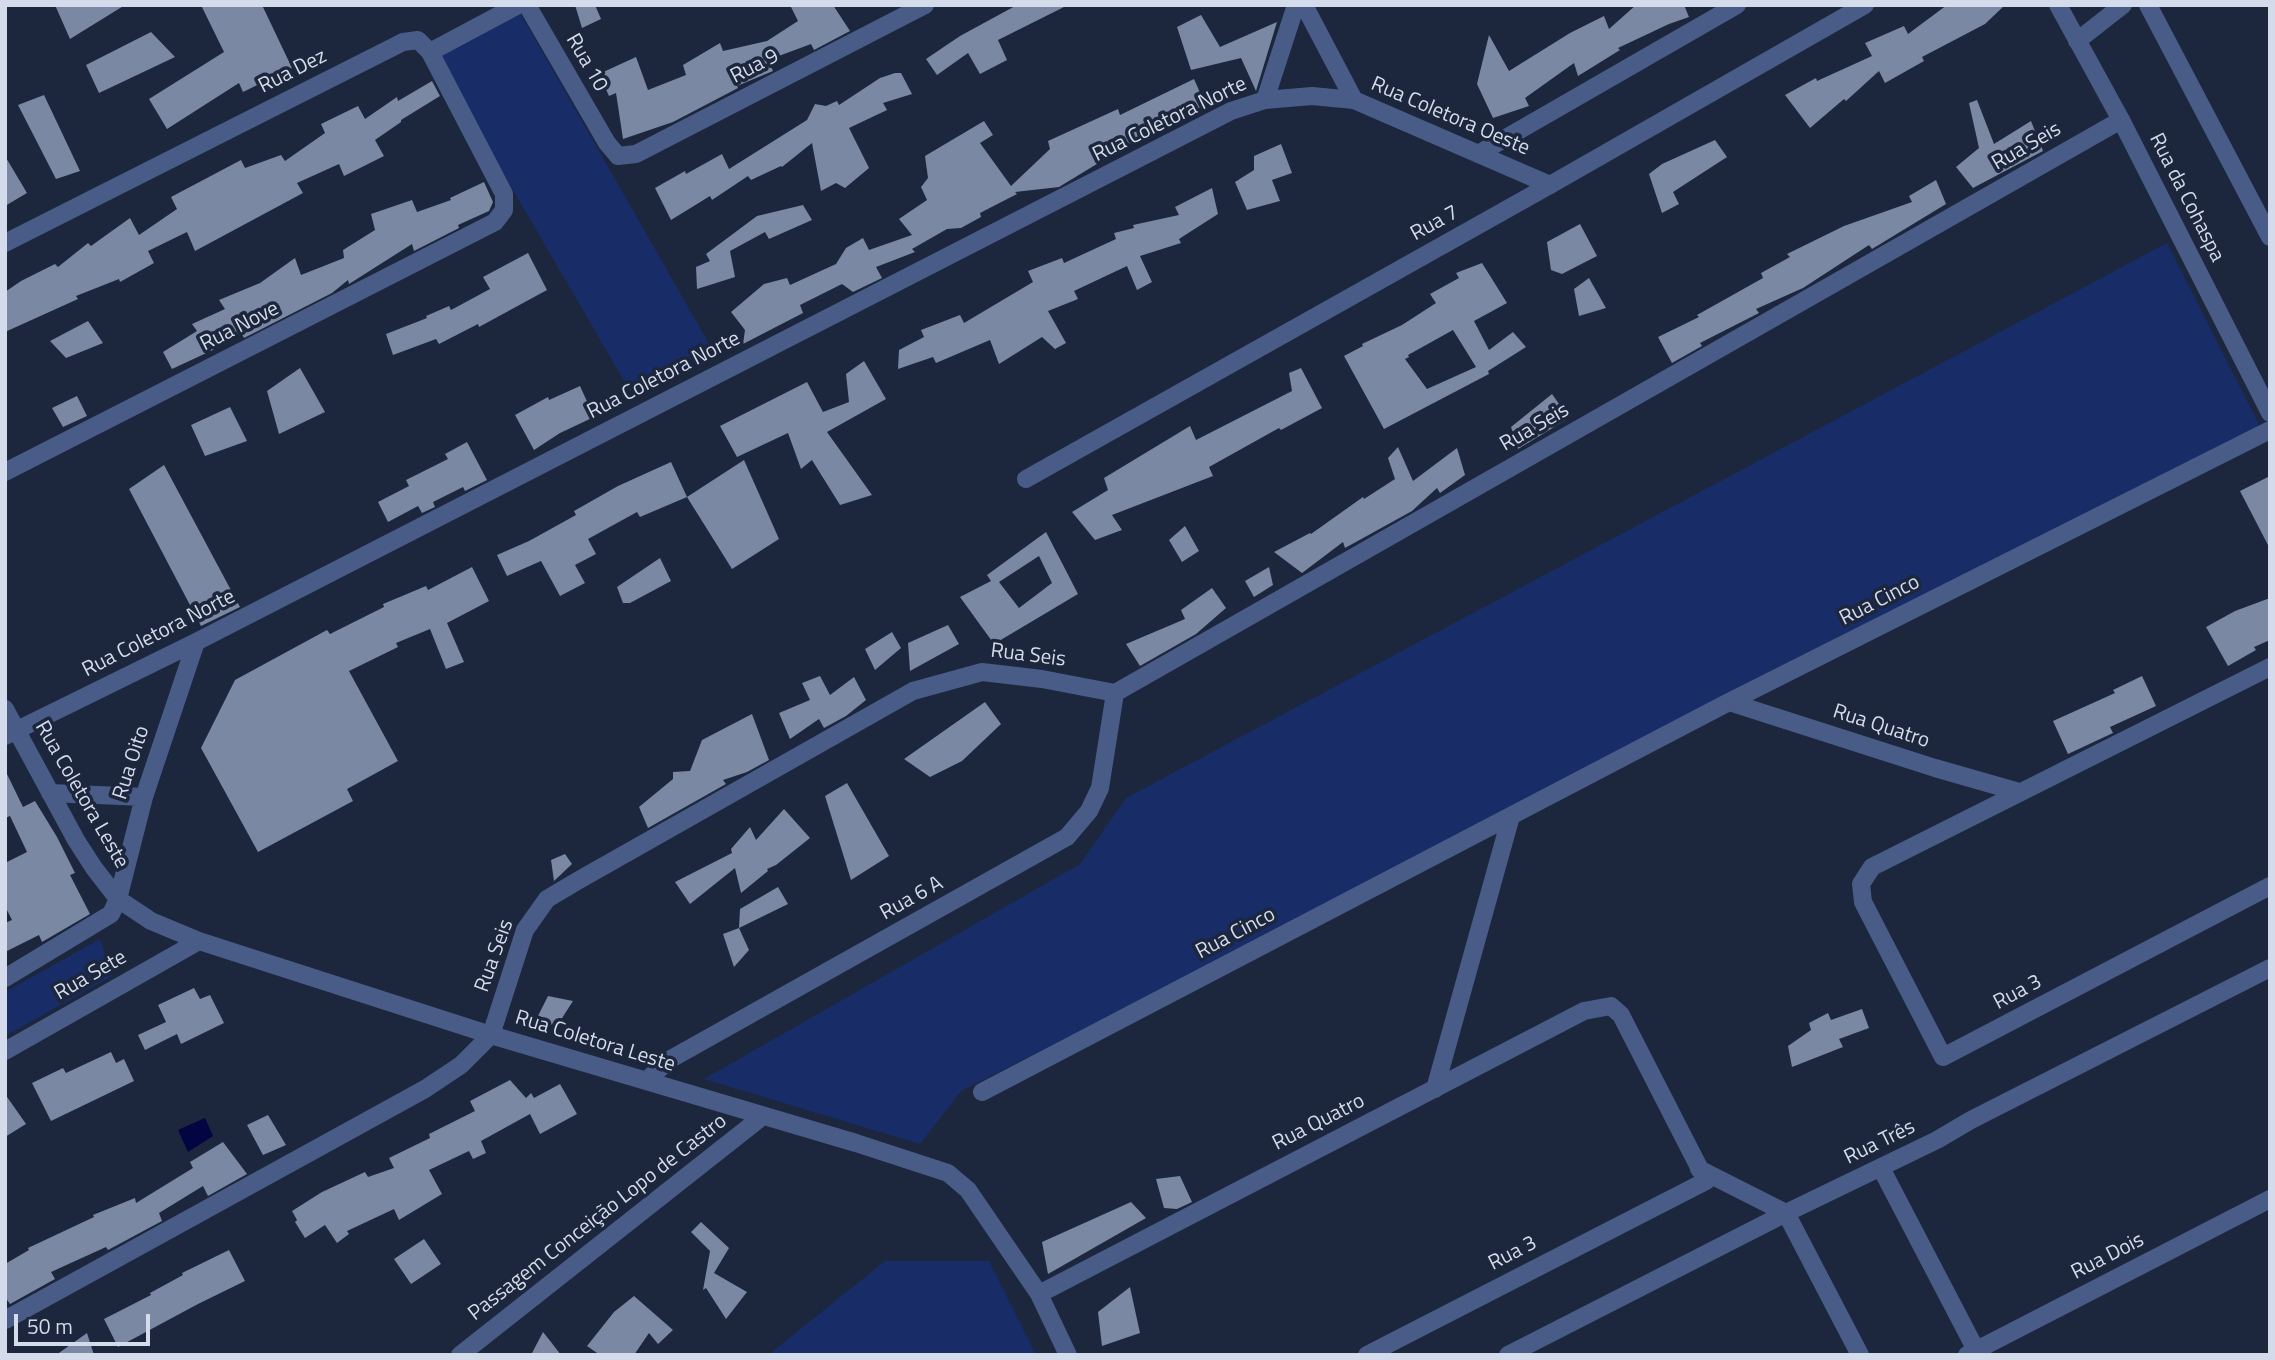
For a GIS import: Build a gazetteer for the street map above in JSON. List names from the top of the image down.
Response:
{
  "streets": {
    "street": [
      "Rua 10",
      "Rua 9",
      "Rua Dez",
      "Rua Coletora Oeste",
      "Rua Coletora Norte",
      "Rua Seis",
      "Rua da Cohaspa",
      "Rua 7",
      "Rua Nove",
      "Rua Cinco",
      "Rua Quatro",
      "Rua Oito",
      "Rua Coletora Leste",
      "Rua 6 A",
      "Rua Sete",
      "Rua 3",
      "Rua Três",
      "Passagem Conceição Lopo de Castro",
      "Rua Dois"
    ]
  },
  "crossings": [
    ["Rua 10", "Rua 9"],
    ["Rua Dez", "Rua Nove"],
    ["Rua Coletora Oeste", "Rua Coletora Norte"],
    ["Rua Coletora Oeste", "Rua 7"],
    ["Rua Coletora Norte", "Rua Oito"],
    ["Rua Coletora Norte", "Rua Coletora Leste"],
    ["Rua Seis", "Rua da Cohaspa"],
    ["Rua Seis", "Rua Coletora Leste"],
    ["Rua Seis", "Rua 6 A"],
    ["Rua Cinco", "Rua Quatro"],
    ["Rua Quatro", "Rua Coletora Leste"],
    ["Rua Quatro", "Rua 3"],
    ["Rua Oito", "Rua Coletora Leste"],
    ["Rua Coletora Leste", "Rua 6 A"],
    ["Rua Coletora Leste", "Rua Sete"],
    ["Rua Coletora Leste", "Passagem Conceição Lopo de Castro"]
  ],
  "scale_bar": "50 m"
}
